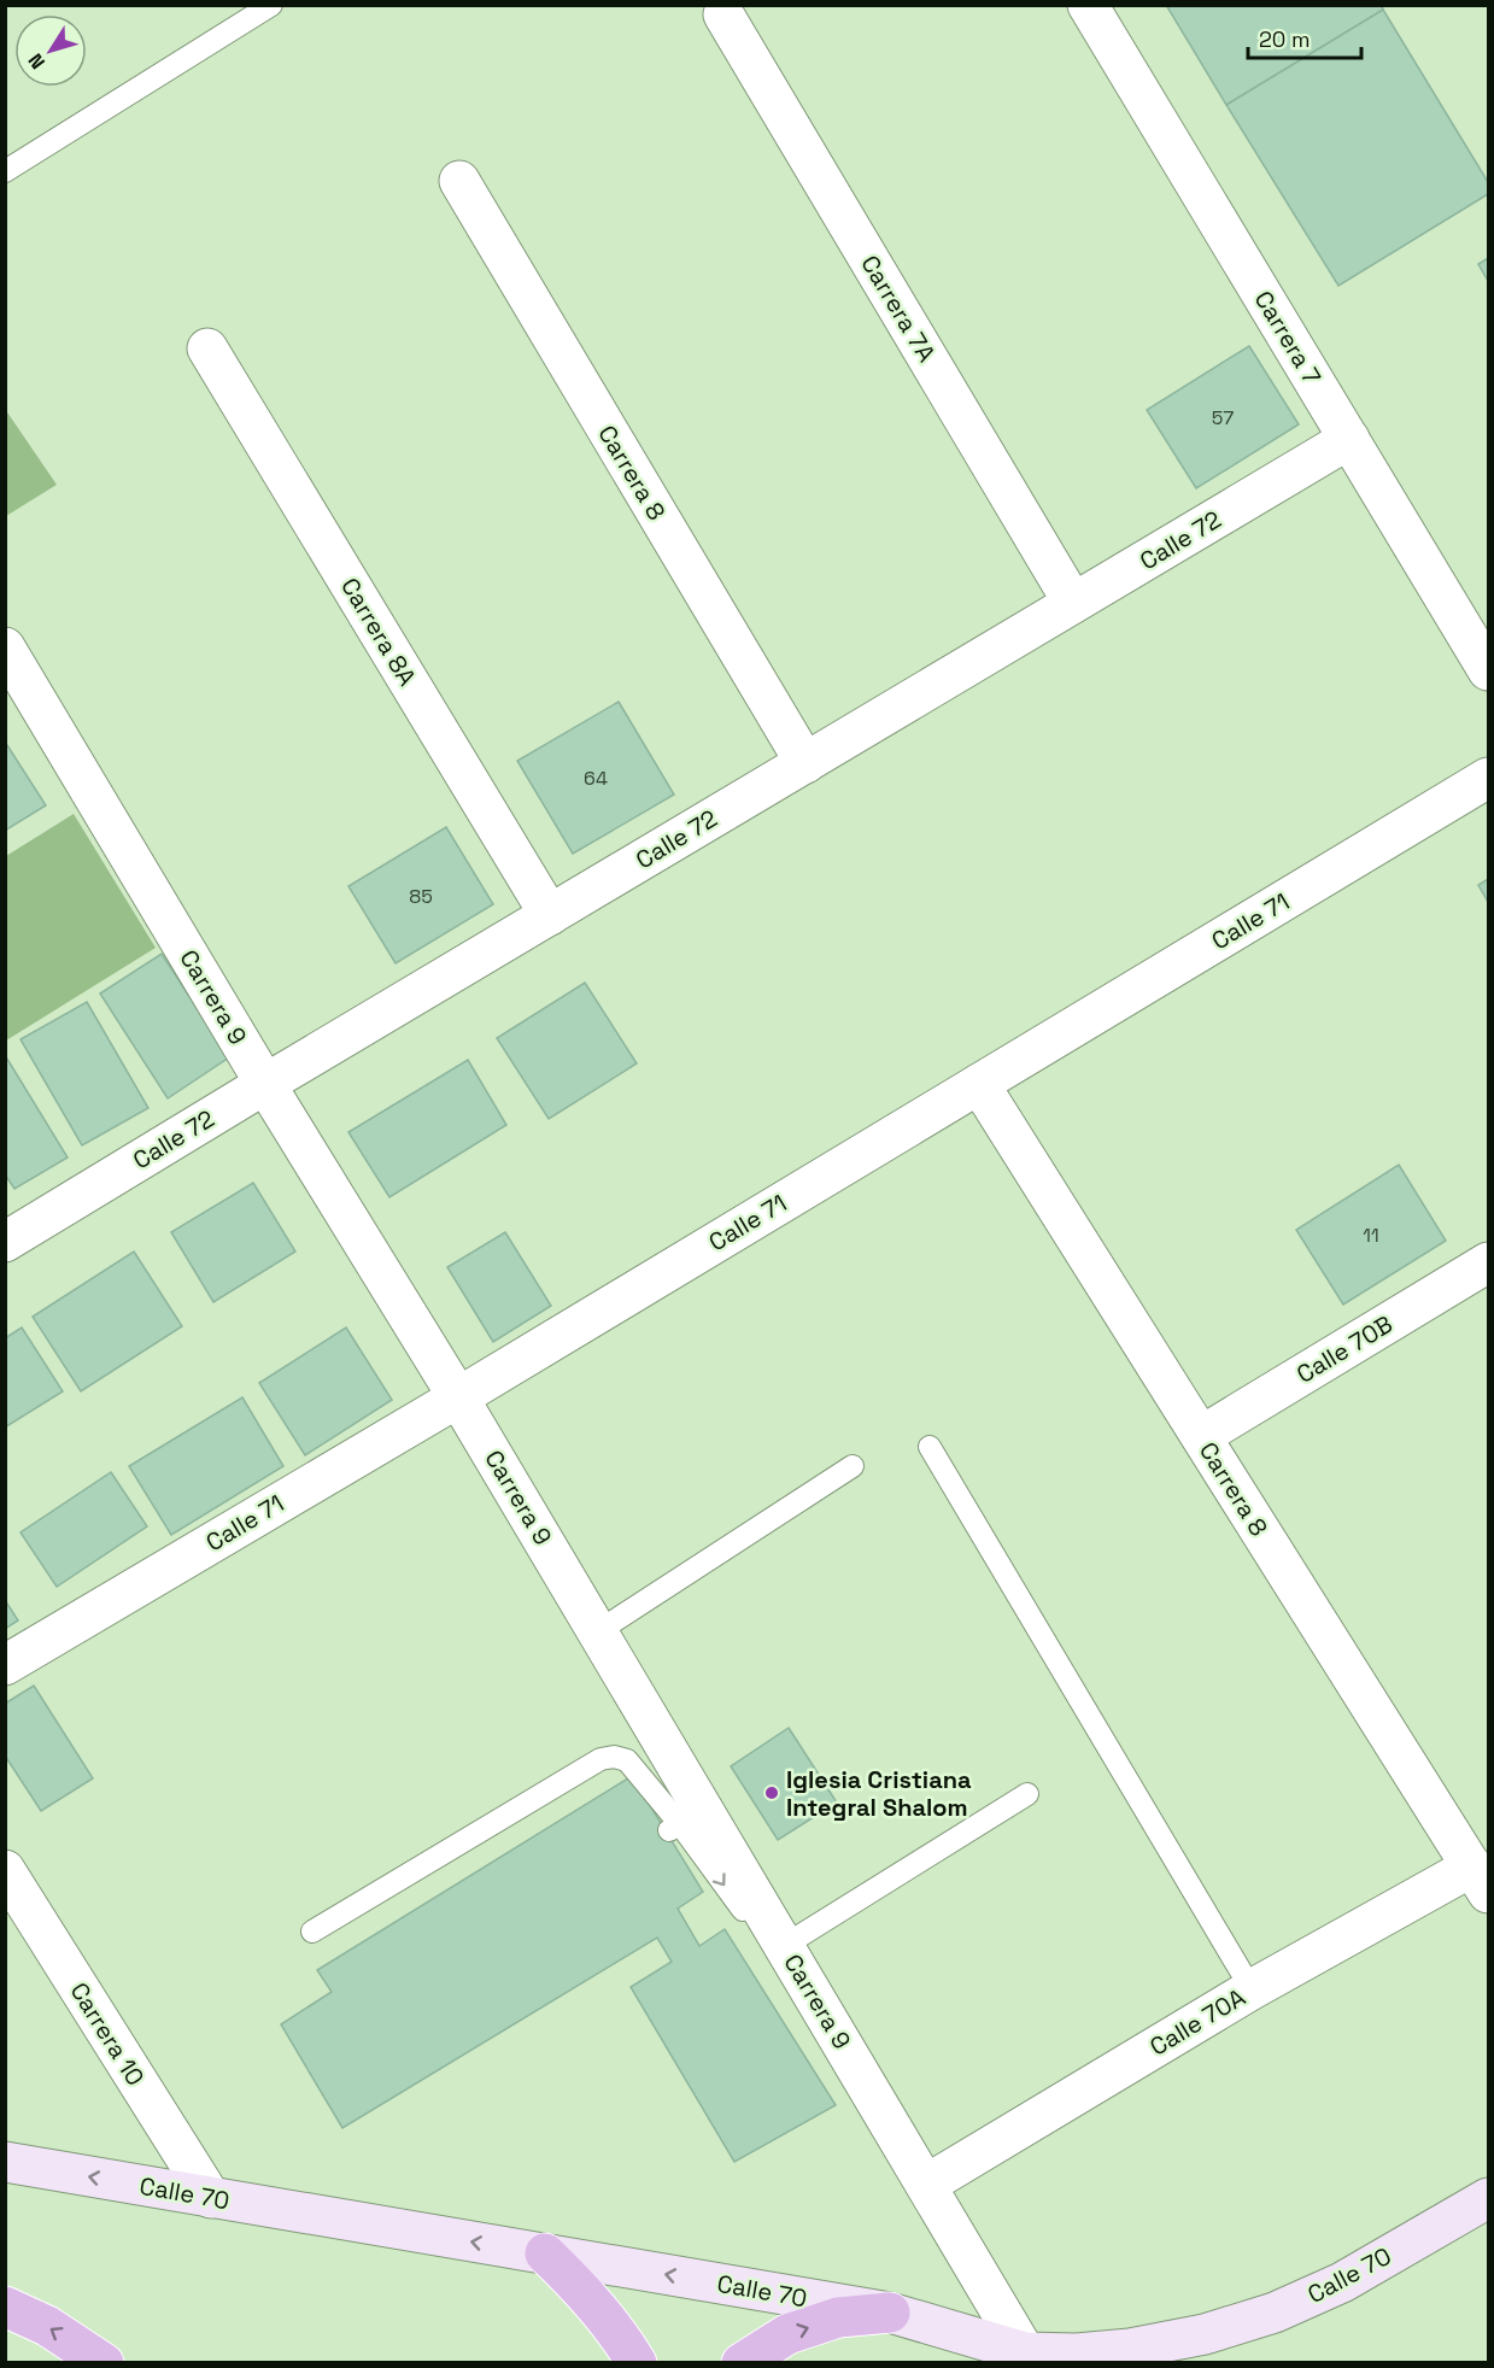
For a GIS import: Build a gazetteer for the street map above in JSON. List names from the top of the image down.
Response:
{
  "streets": {
    "main road": ["Calle 70"],
    "street": [
      "Carrera 7A",
      "Carrera 7",
      "Carrera 8",
      "Calle 72",
      "Carrera 8A",
      "Calle 71",
      "Carrera 9",
      "Calle 70B",
      "Calle 70A",
      "Carrera 10"
    ]
  },
  "crossings": [
    ["Carrera 7A", "Calle 72"],
    ["Carrera 7", "Calle 72"],
    ["Carrera 8", "Calle 72"],
    ["Carrera 8", "Calle 71"],
    ["Carrera 8", "Calle 70B"],
    ["Carrera 8", "Calle 70A"],
    ["Calle 72", "Carrera 8A"],
    ["Calle 72", "Carrera 9"],
    ["Calle 71", "Carrera 9"],
    ["Carrera 9", "Calle 70A"],
    ["Carrera 9", "Calle 70"],
    ["Carrera 10", "Calle 70"]
  ],
  "one_way": ["Calle 70"],
  "places": ["Iglesia Cristiana Integral Shalom"],
  "house_numbers": [
    "57",
    "64",
    "85",
    "11"
  ],
  "scale_bar": "20 m",
  "north": "bottom left"
}
